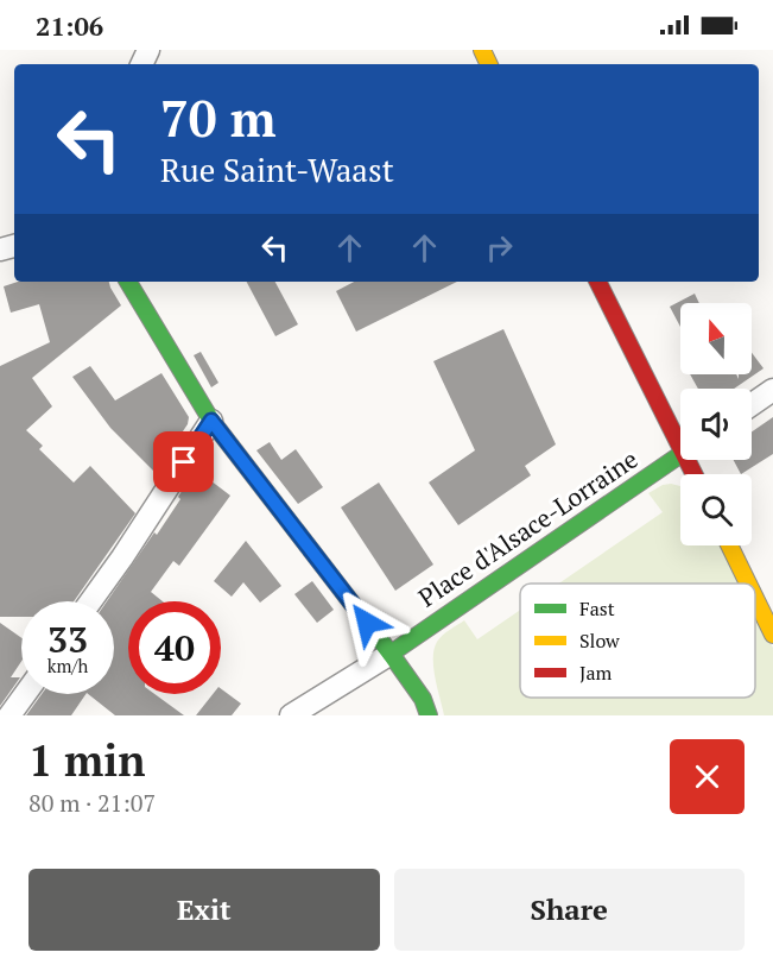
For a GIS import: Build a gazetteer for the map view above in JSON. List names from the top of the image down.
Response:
{
  "streets": {
    "street": ["Place d'Alsace-Lorraine"]
  },
  "legend": ["Fast", "Slow", "Jam"],
  "north": "top",
  "page": {
    "status": "21:06",
    "turn": ["70 m", "Rue Saint-Waast"],
    "speed": "33 km/h",
    "limit": "40",
    "heading": ["1 min", "80 m · 21:07"],
    "buttons": ["Exit", "Share"]
  }
}
